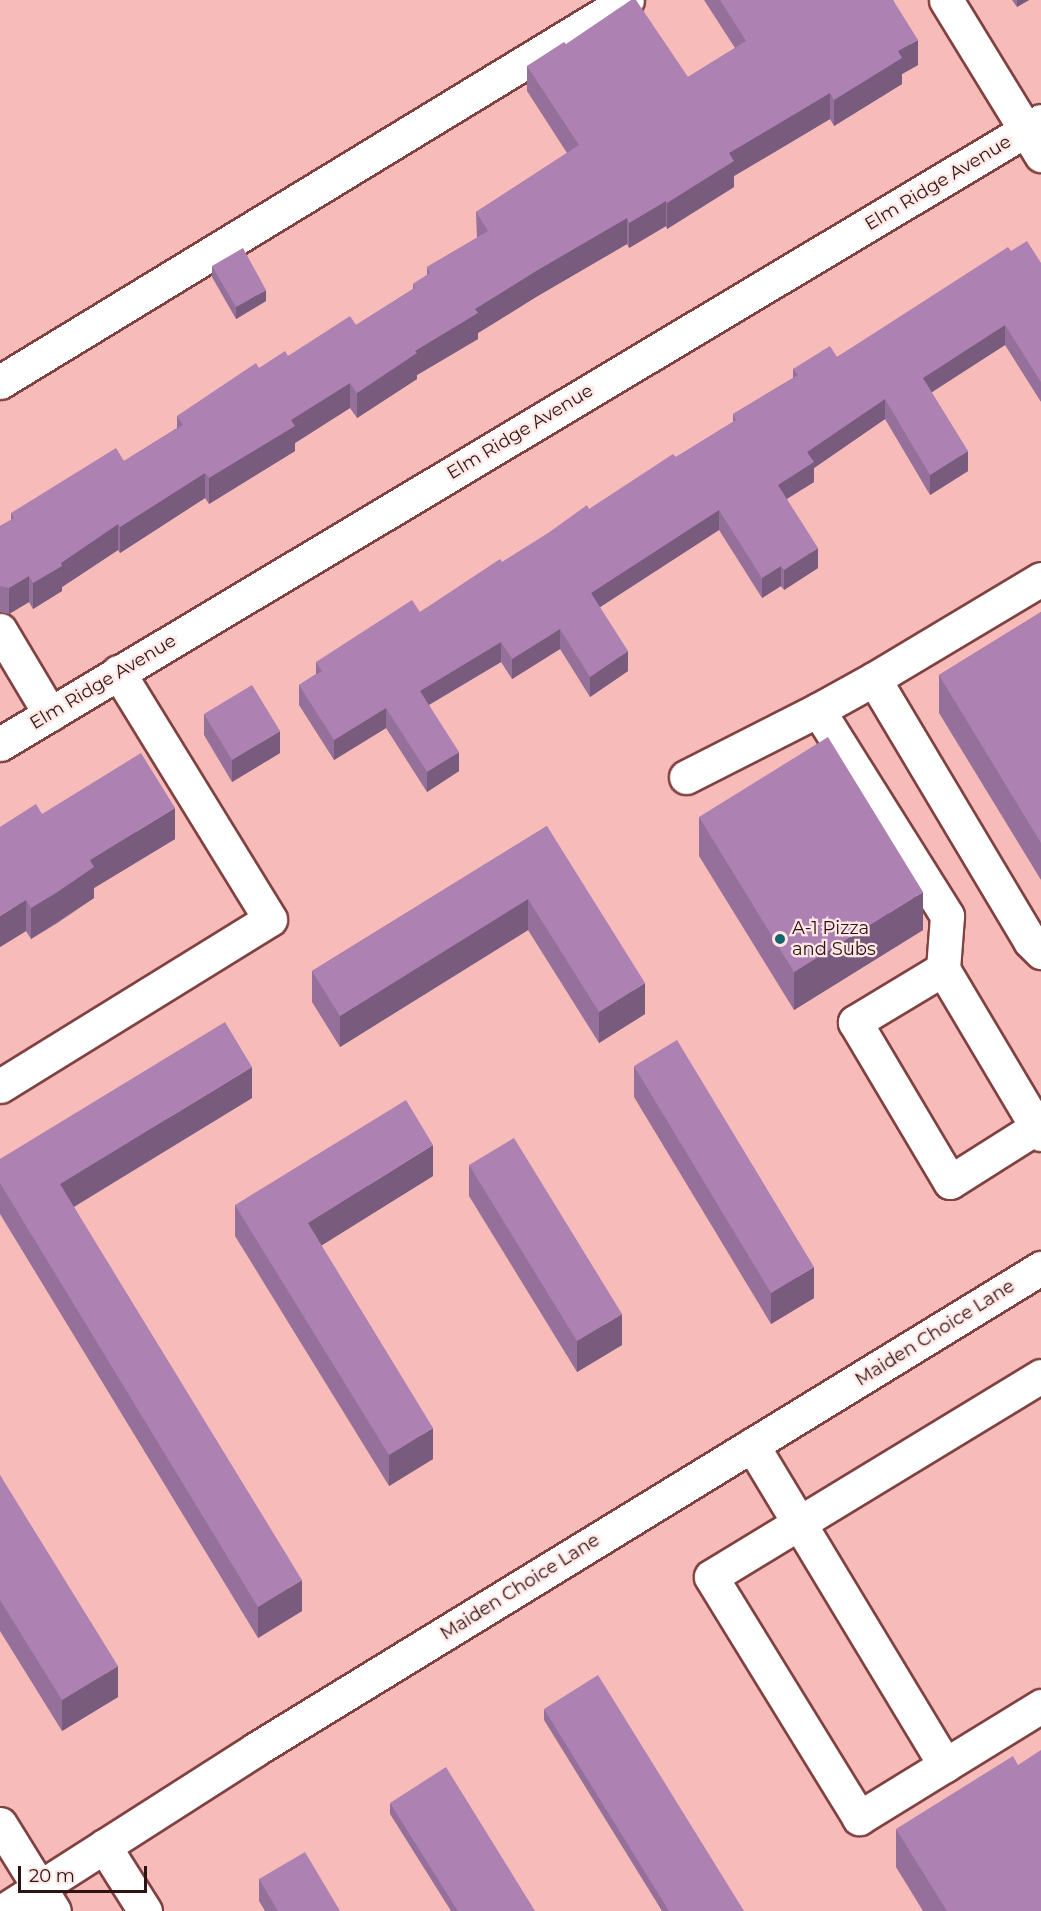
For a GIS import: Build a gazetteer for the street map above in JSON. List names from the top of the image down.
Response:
{
  "streets": {
    "street": ["Elm Ridge Avenue", "Maiden Choice Lane"]
  },
  "places": ["A-1 Pizza and Subs"],
  "scale_bar": "20 m"
}
